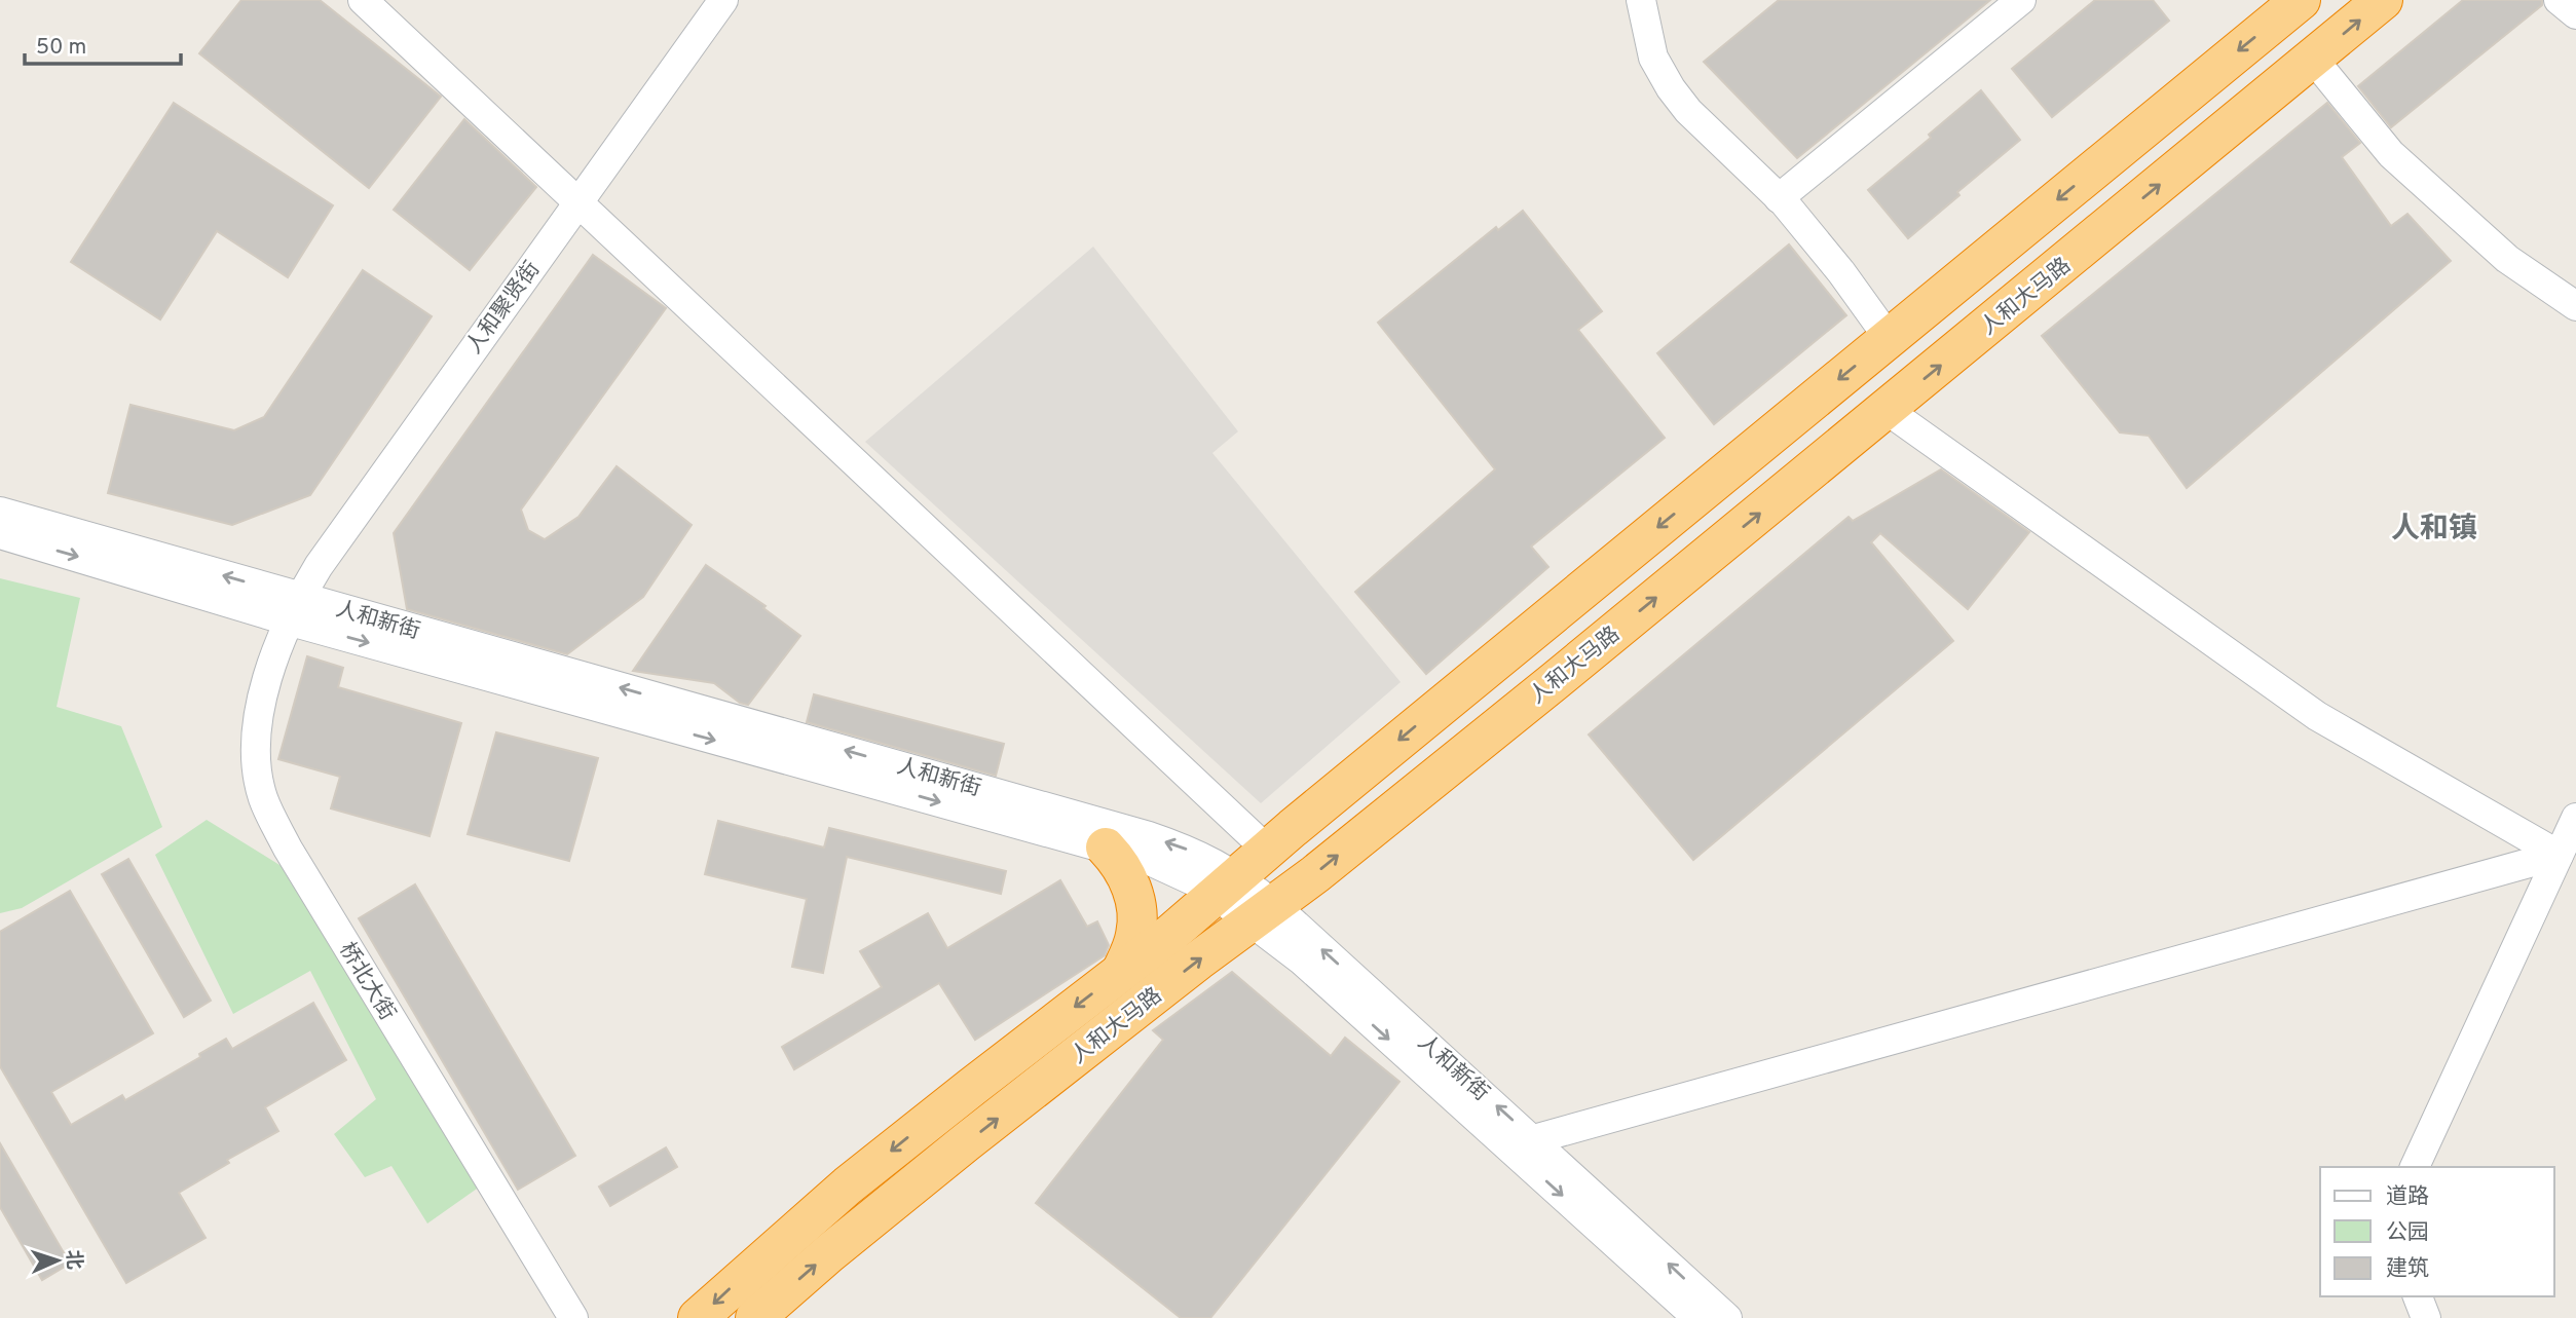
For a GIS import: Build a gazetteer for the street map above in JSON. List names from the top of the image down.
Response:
{
  "streets": {
    "highway": ["人和大马路"],
    "street": ["人和聚贤街", "人和新街", "桥北大街"]
  },
  "crossings": [
    ["人和大马路", "人和新街"],
    ["人和聚贤街", "人和新街"],
    ["人和聚贤街", "桥北大街"],
    ["人和新街", "桥北大街"]
  ],
  "districts": ["人和镇"],
  "legend": ["道路", "公园", "建筑"],
  "scale_bar": "50 m",
  "north": "right"
}
